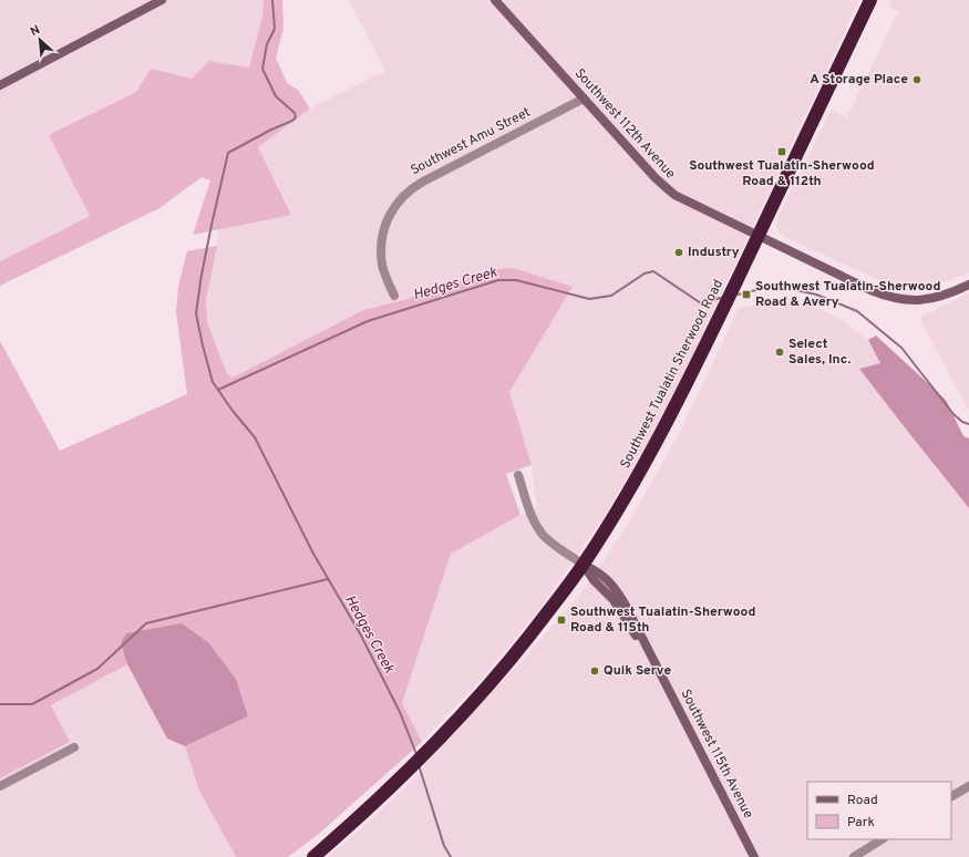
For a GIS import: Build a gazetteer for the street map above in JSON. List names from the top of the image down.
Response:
{
  "streets": {
    "highway": ["Southwest Tualatin Sherwood Road"],
    "street": ["Southwest 112th Avenue", "Southwest Amu Street", "Southwest 115th Avenue"]
  },
  "crossings": [
    ["Southwest 112th Avenue", "Southwest Amu Street"],
    ["Southwest 112th Avenue", "Southwest Tualatin Sherwood Road"],
    ["Southwest Tualatin Sherwood Road", "Southwest 115th Avenue"]
  ],
  "water": ["Hedges Creek"],
  "places": {
    "other": [
      "A Storage Place",
      "Industry",
      "Select Sales, Inc.",
      "Quik Serve"
    ],
    "transit": ["Southwest Tualatin-Sherwood Road & 112th", "Southwest Tualatin-Sherwood Road & Avery", "Southwest Tualatin-Sherwood Road & 115th"]
  },
  "legend": ["Road", "Park"],
  "north": "top left"
}
